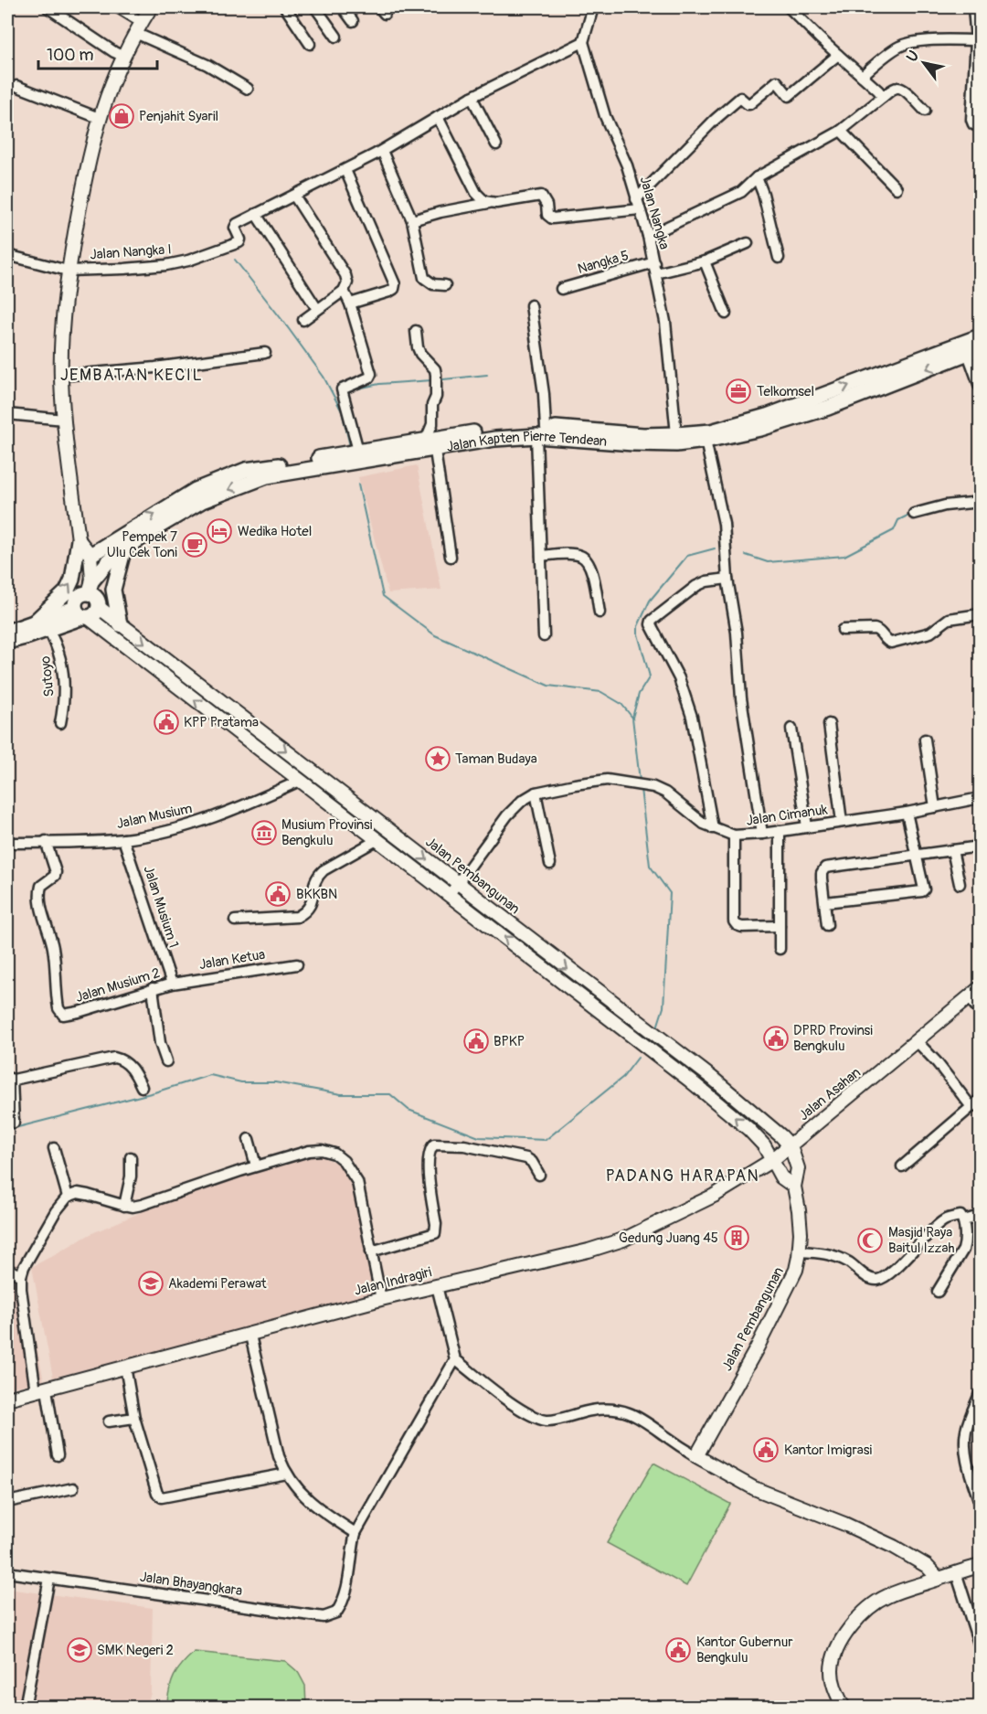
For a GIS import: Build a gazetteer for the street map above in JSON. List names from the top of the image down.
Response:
{
  "streets": {
    "main road": ["Jalan Kapten Pierre Tendean"],
    "street": [
      "Jalan Nangka",
      "Jalan Nangka I",
      "Nangka 5",
      "Sutoyo",
      "Jalan Cimanuk",
      "Jalan Musium",
      "Jalan Pembangunan",
      "Jalan Musium 1",
      "Jalan Ketua",
      "Jalan Musium 2",
      "Jalan Asahan",
      "Jalan Indragiri",
      "Jalan Bhayangkara"
    ]
  },
  "crossings": [
    ["Jalan Nangka", "Nangka 5"],
    ["Jalan Nangka", "Jalan Kapten Pierre Tendean"],
    ["Jalan Kapten Pierre Tendean", "Jalan Pembangunan"],
    ["Jalan Cimanuk", "Jalan Pembangunan"],
    ["Jalan Musium", "Jalan Pembangunan"],
    ["Jalan Musium", "Jalan Musium 1"],
    ["Jalan Musium", "Jalan Musium 2"],
    ["Jalan Pembangunan", "Jalan Asahan"],
    ["Jalan Pembangunan", "Jalan Indragiri"],
    ["Jalan Musium 1", "Jalan Ketua"],
    ["Jalan Musium 1", "Jalan Musium 2"],
    ["Jalan Ketua", "Jalan Musium 2"],
    ["Jalan Asahan", "Jalan Indragiri"]
  ],
  "districts": ["JEMBATAN KECIL", "PADANG HARAPAN"],
  "places": {
    "shop": ["Penjahit Syaril"],
    "office": ["Telkomsel"],
    "hotel": ["Wedika Hotel"],
    "cafe": ["Pempek 7 Ulu Cek Toni"],
    "public building": [
      "KPP Pratama",
      "BKKBN",
      "DPRD Provinsi Bengkulu",
      "BPKP",
      "Kantor Imigrasi",
      "Kantor Gubernur Bengkulu"
    ],
    "place": ["Taman Budaya"],
    "museum": ["Musium Provinsi Bengkulu"],
    "building": ["Gedung Juang 45"],
    "mosque": ["Masjid Raya Baitul Izzah"],
    "school or university": ["Akademi Perawat", "SMK Negeri 2"]
  },
  "scale_bar": "100 m",
  "north": "top left"
}
